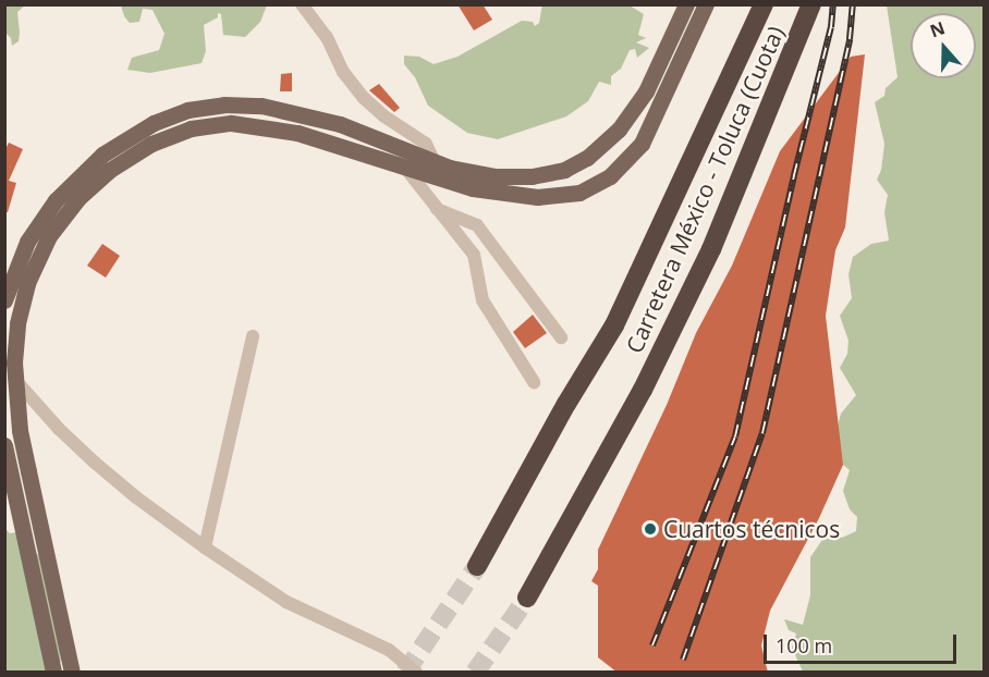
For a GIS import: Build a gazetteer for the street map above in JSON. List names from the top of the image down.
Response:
{
  "streets": {
    "highway": ["Carretera México - Toluca (Cuota)"]
  },
  "places": ["Cuartos técnicos"],
  "scale_bar": "100 m",
  "north": "top"
}
